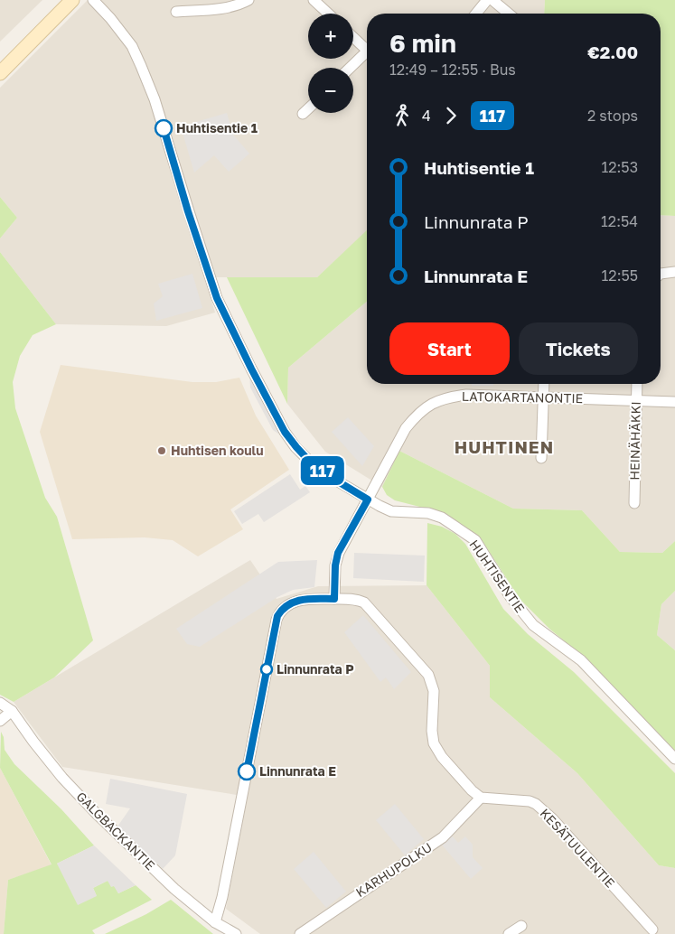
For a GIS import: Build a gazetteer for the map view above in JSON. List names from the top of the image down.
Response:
{
  "streets": {
    "street": [
      "LATOKARTANONTIE",
      "HEINÄHÄKKI",
      "HUHTISENTIE",
      "GALGBACKANTIE",
      "KESÄTUULENTIE",
      "KARHUPOLKU"
    ]
  },
  "crossings": [
    ["LATOKARTANONTIE", "HEINÄHÄKKI"],
    ["LATOKARTANONTIE", "HUHTISENTIE"],
    ["KESÄTUULENTIE", "KARHUPOLKU"]
  ],
  "districts": ["HUHTINEN"],
  "places": [
    "Huhtisentie 1",
    "Huhtisen koulu",
    "Linnunrata P",
    "Linnunrata E"
  ],
  "lines": ["bus line 117"],
  "page": {
    "on_map": "117",
    "map_buttons": ["+", "−"],
    "heading": ["6 min", "12:49 – 12:55 · Bus", "€2.00"],
    "legs": ["4", "117", "2 stops"],
    "list": [
      {
        "name": "Huhtisentie 1",
        "value": "12:53"
      },
      {
        "name": "Linnunrata P",
        "value": "12:54"
      },
      {
        "name": "Linnunrata E",
        "value": "12:55"
      }
    ],
    "buttons": ["Start", "Tickets"]
  }
}
